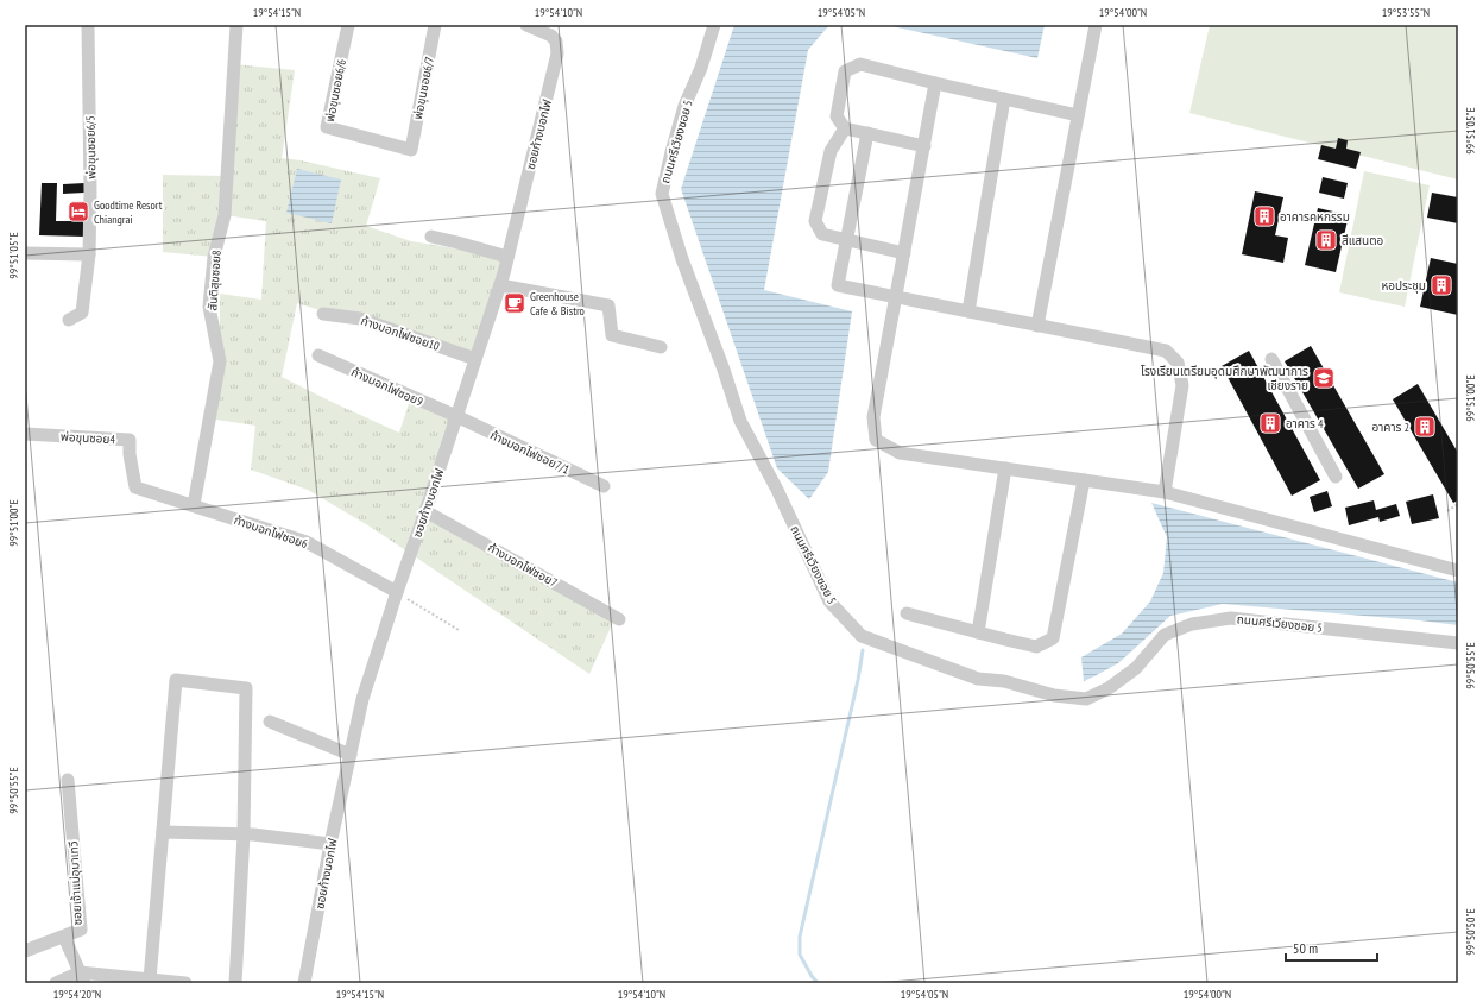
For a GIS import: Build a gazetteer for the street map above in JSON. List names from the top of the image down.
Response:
{
  "streets": {
    "street": [
      "พ่อขุนซอย6/7",
      "พ่อขุนซอย6/6",
      "ซอยก้างบอกไฟ",
      "ถนนศรีเวียงซอย 5",
      "พ่อขุนซอย6/5",
      "สันติสุขซอย8",
      "ก้างบอกไฟซอย10",
      "ก้างบอกไฟซอย9",
      "พ่อขุนซอย4",
      "ก้างบอกไฟซอย7/1",
      "ก้างบอกไฟซอย6",
      "ก้างบอกไฟซอย7",
      "ซอยเจ้าแม่อุมาเทวี"
    ]
  },
  "crossings": [
    ["พ่อขุนซอย6/7", "พ่อขุนซอย6/6"],
    ["ซอยก้างบอกไฟ", "ก้างบอกไฟซอย10"],
    ["ซอยก้างบอกไฟ", "ก้างบอกไฟซอย9"],
    ["ซอยก้างบอกไฟ", "ก้างบอกไฟซอย7/1"],
    ["ซอยก้างบอกไฟ", "ก้างบอกไฟซอย6"],
    ["ซอยก้างบอกไฟ", "ก้างบอกไฟซอย7"],
    ["สันติสุขซอย8", "พ่อขุนซอย4"],
    ["สันติสุขซอย8", "ก้างบอกไฟซอย6"],
    ["ก้างบอกไฟซอย9", "ก้างบอกไฟซอย7/1"],
    ["พ่อขุนซอย4", "ก้างบอกไฟซอย6"]
  ],
  "places": {
    "hotel": ["Goodtime Resort Chiangrai"],
    "building": [
      "อาคารคหกรรม",
      "สีแสนตอ",
      "หอประชุม",
      "อาคาร 4",
      "อาคาร 2"
    ],
    "cafe": ["Greenhouse Cafe & Bistro"],
    "school or university": ["โรงเรียนเตรียมอุดมศึกษาพัฒนาการ เชียงราย"]
  },
  "scale_bar": "50 m",
  "coordinates": [
    "19°54'15\"N",
    "19°54'10\"N",
    "19°54'05\"N",
    "19°54'00\"N",
    "19°53'55\"N",
    "99°51'05\"E",
    "99°51'00\"E",
    "99°50'55\"E",
    "99°50'50\"E",
    "19°54'20\"N"
  ]
}
